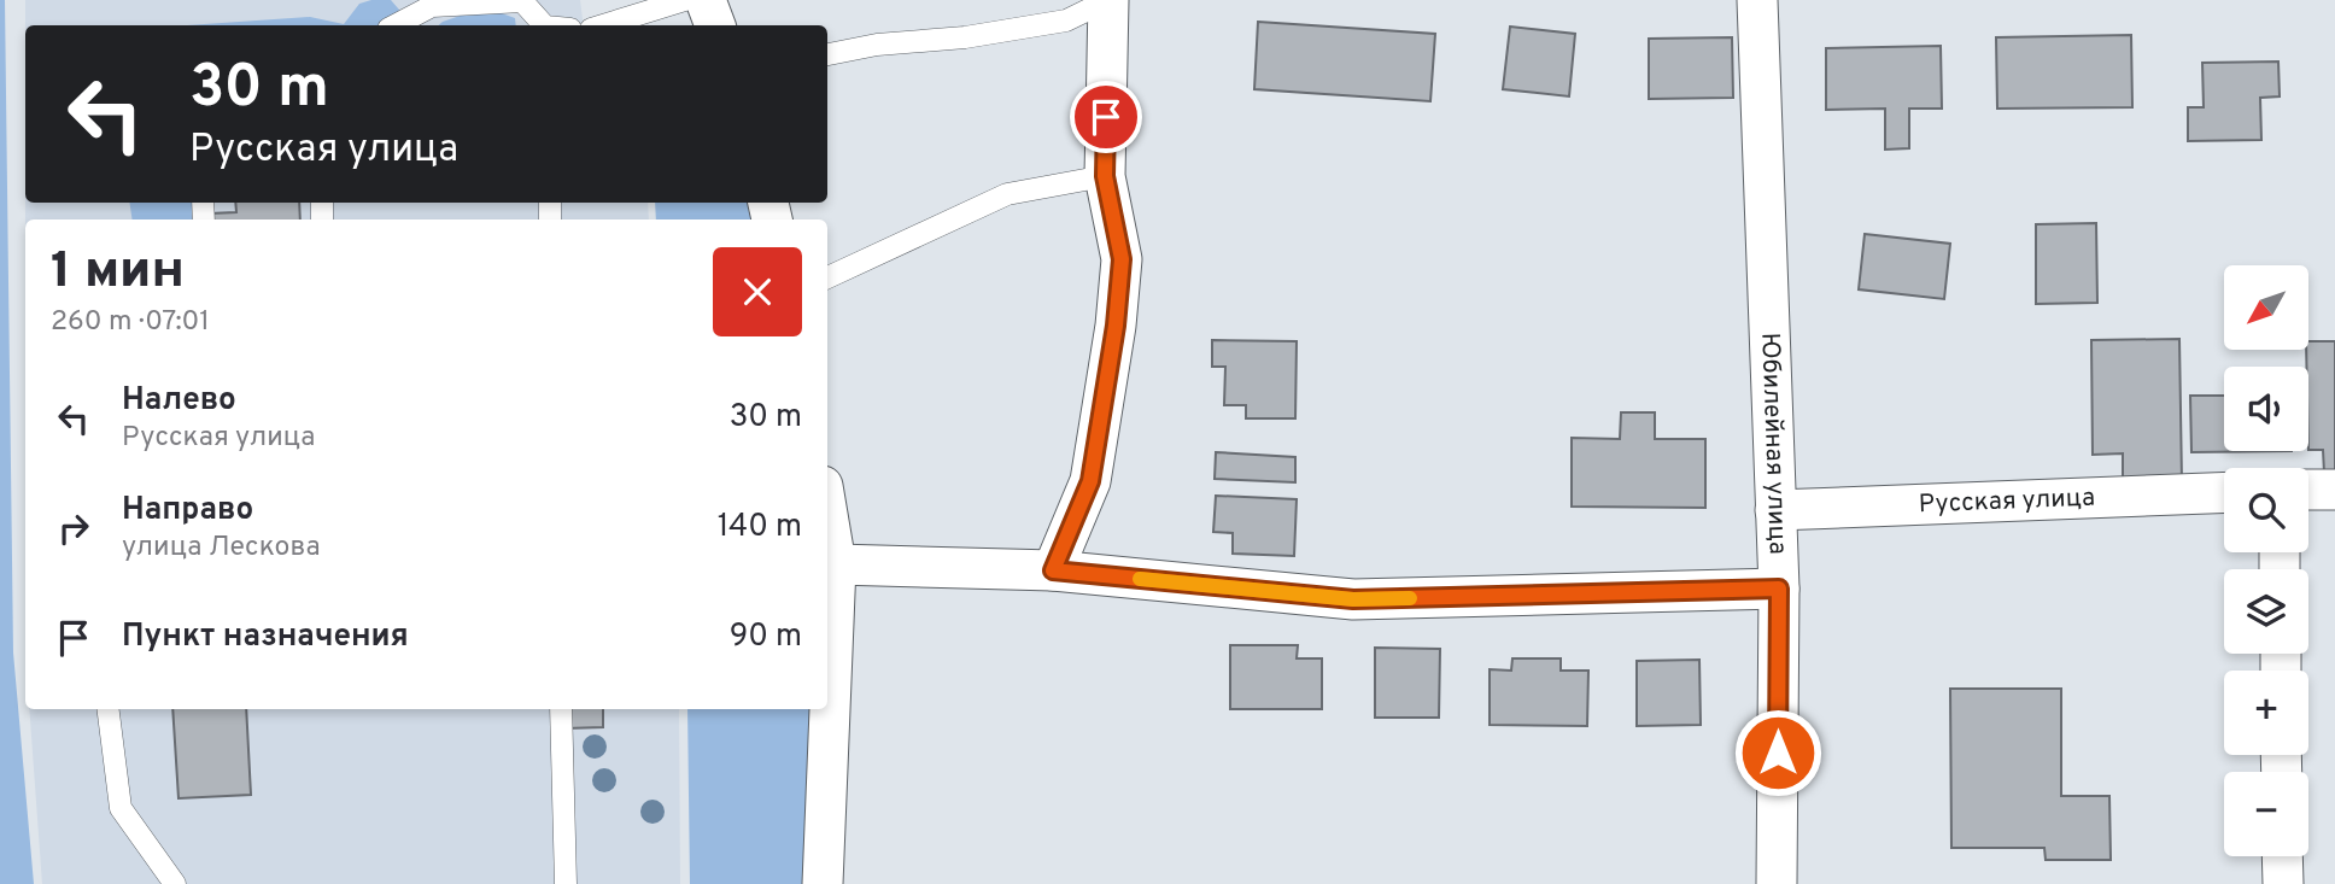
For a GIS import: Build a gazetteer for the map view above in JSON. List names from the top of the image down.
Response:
{
  "streets": {
    "street": ["Юбилейная улица", "Русская улица"]
  },
  "crossings": [
    ["Юбилейная улица", "Русская улица"]
  ],
  "north": "bottom left",
  "page": {
    "turn": ["30 m", "Русская улица"],
    "heading": ["1 мин", "260 m · 07:01"],
    "map_buttons": ["+", "−"],
    "list": [
      {
        "name": "Налево",
        "note": "Русская улица",
        "value": "30 m"
      },
      {
        "name": "Направо",
        "note": "улица Лескова",
        "value": "140 m"
      },
      {
        "name": "Пункт назначения",
        "value": "90 m"
      }
    ]
  }
}
